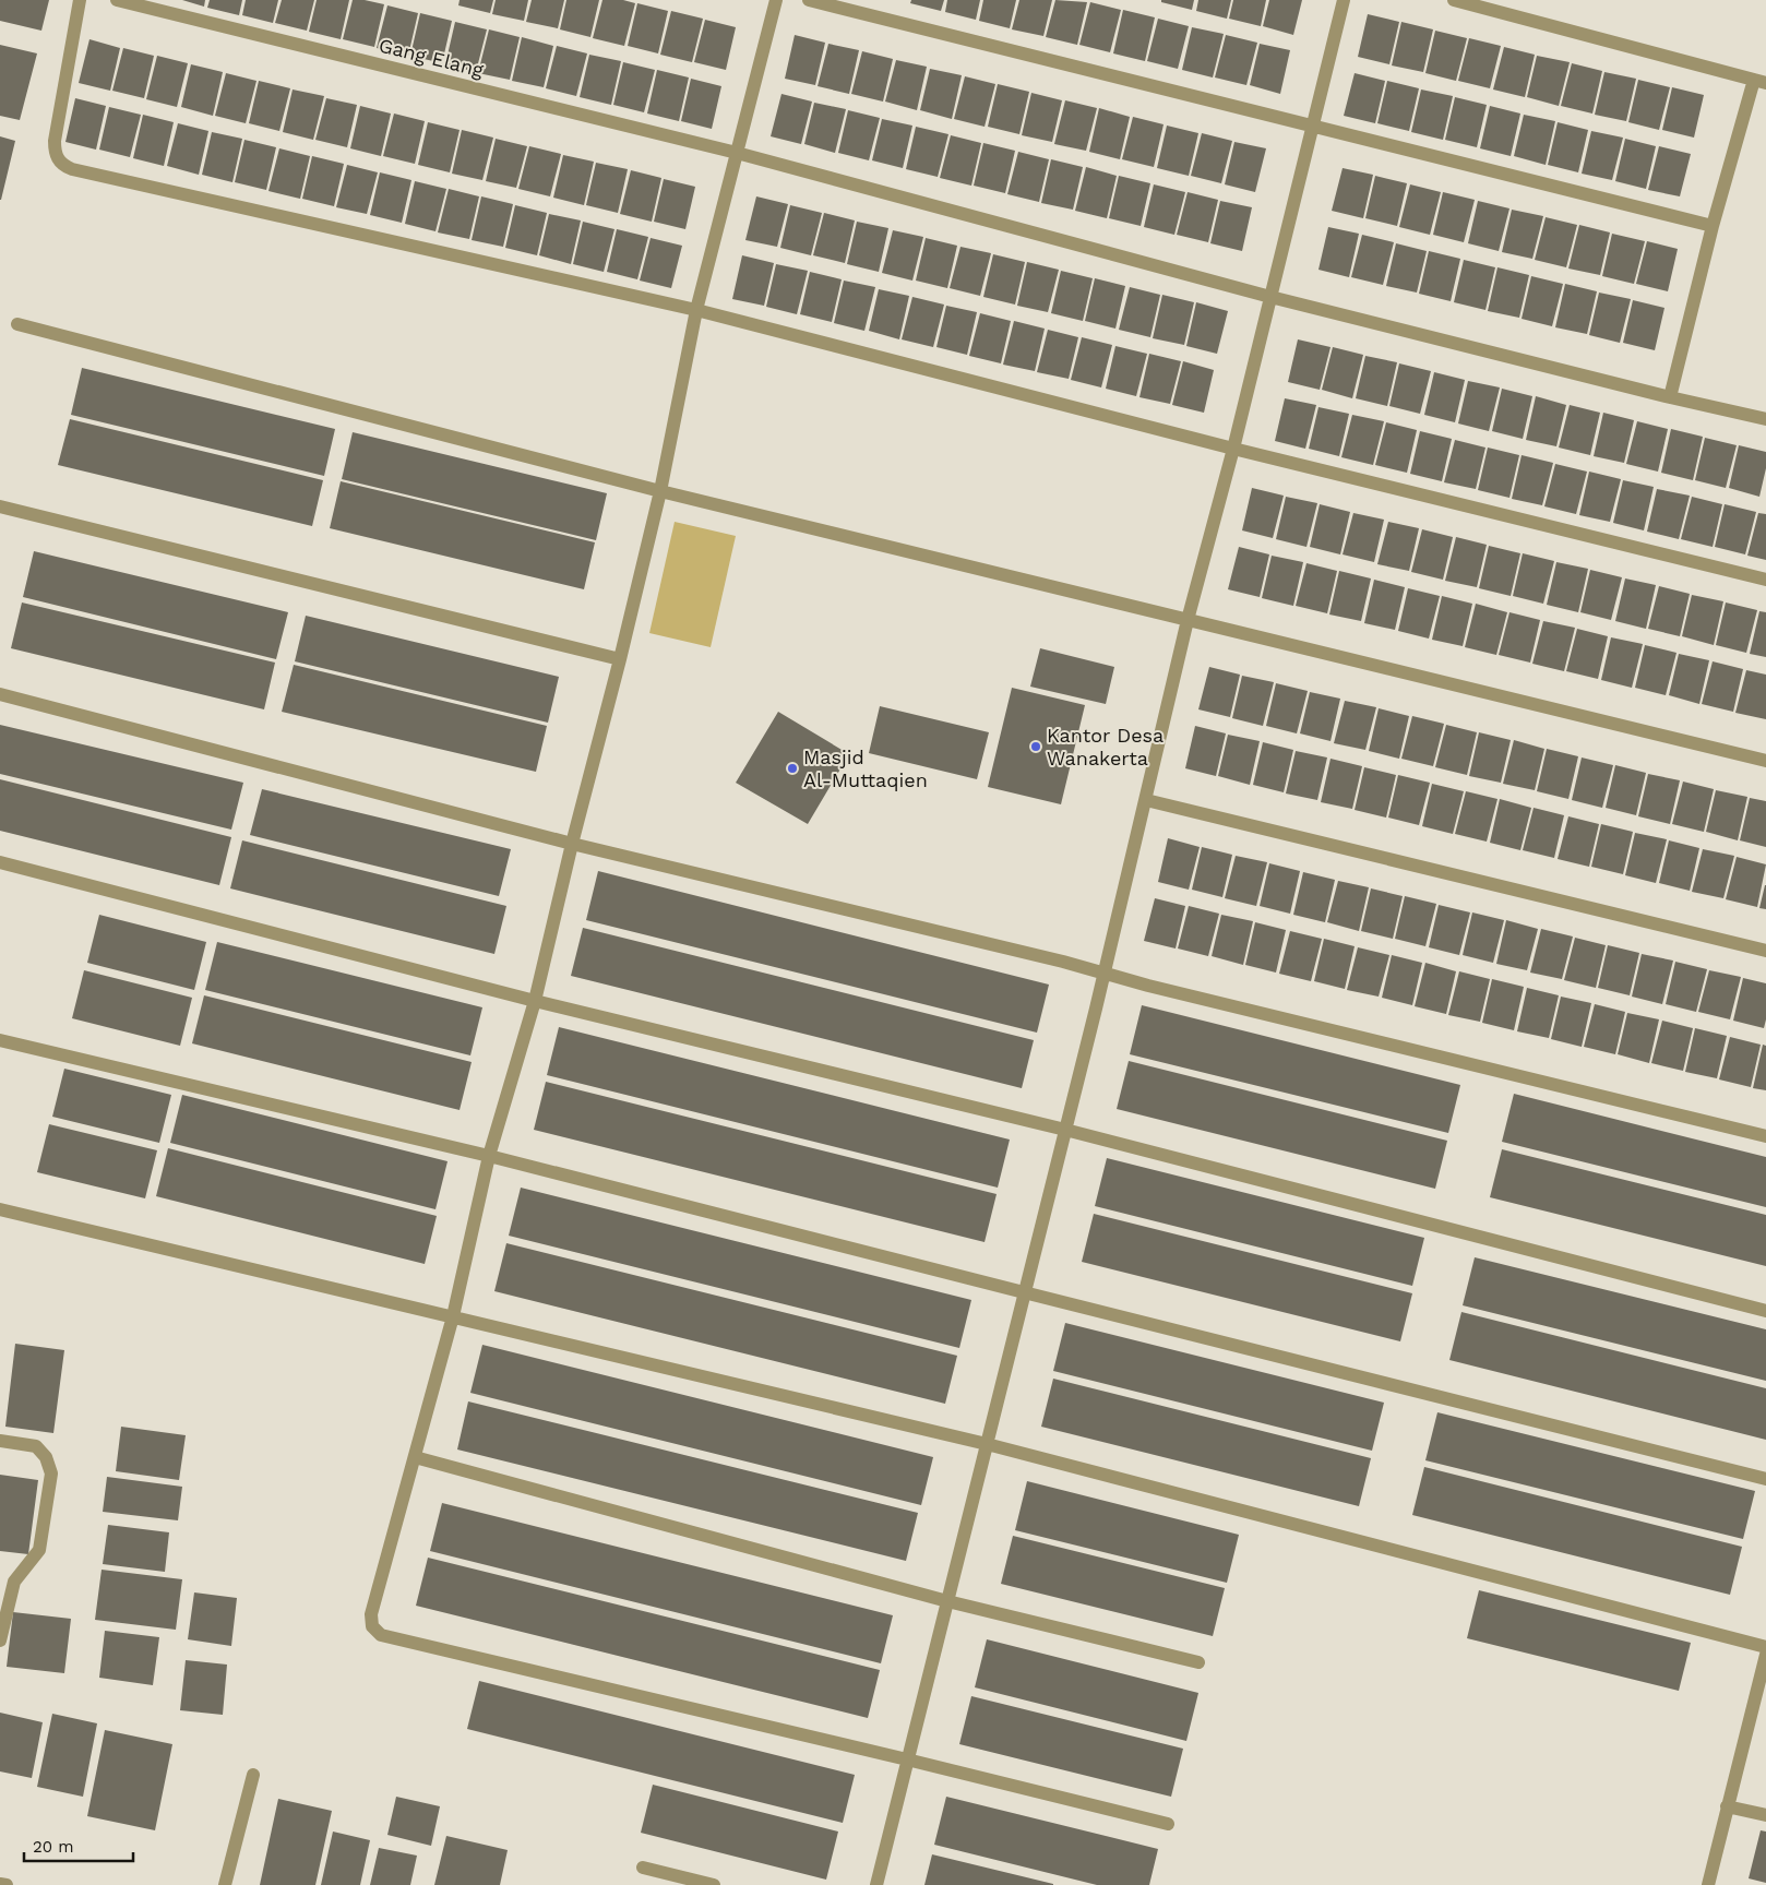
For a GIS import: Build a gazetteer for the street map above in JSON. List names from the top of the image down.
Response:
{
  "streets": {
    "street": ["Gang Elang"]
  },
  "places": ["Kantor Desa Wanakerta", "Masjid Al-Muttaqien"],
  "scale_bar": "20 m"
}
